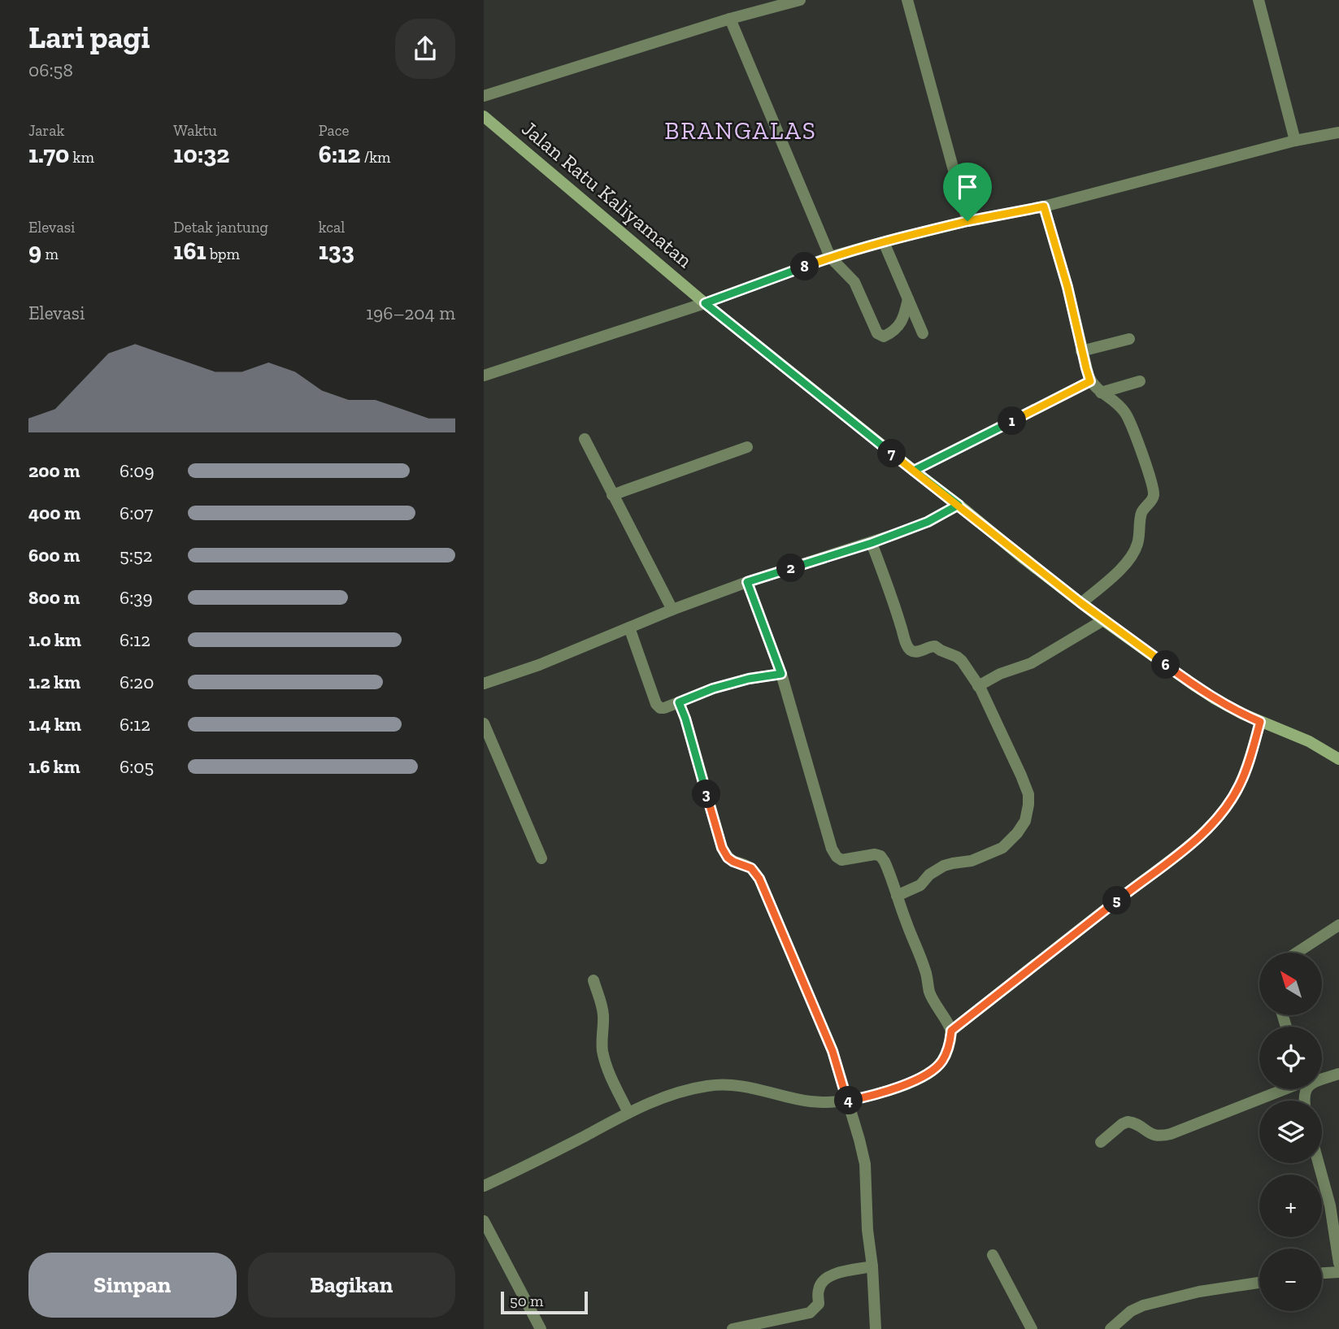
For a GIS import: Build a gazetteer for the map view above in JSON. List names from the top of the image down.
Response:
{
  "streets": {
    "main road": ["Jalan Ratu Kaliyamatan"]
  },
  "districts": ["BRANGALAS"],
  "scale_bar": "50 m",
  "north": "top left",
  "page": {
    "heading": ["Lari pagi", "06:58"],
    "stats": [
      ["Jarak", "1.70 km"],
      ["Waktu", "10:32"],
      ["Pace", "6:12 /km"],
      ["Elevasi", "9 m"],
      ["Detak jantung", "161 bpm"],
      ["kcal", "133"]
    ],
    "pins": [
      "8",
      "1",
      "7",
      "2",
      "6",
      "3",
      "5",
      "4"
    ],
    "chart": ["Elevasi", "196–204 m"],
    "list": [
      {
        "name": "200 m",
        "note": "6:09"
      },
      {
        "name": "400 m",
        "note": "6:07"
      },
      {
        "name": "600 m",
        "note": "5:52"
      },
      {
        "name": "800 m",
        "note": "6:39"
      },
      {
        "name": "1.0 km",
        "note": "6:12"
      },
      {
        "name": "1.2 km",
        "note": "6:20"
      },
      {
        "name": "1.4 km",
        "note": "6:12"
      },
      {
        "name": "1.6 km",
        "note": "6:05"
      }
    ],
    "map_buttons": ["+", "−"],
    "buttons": ["Simpan", "Bagikan"],
    "scale": "50 m"
  }
}
